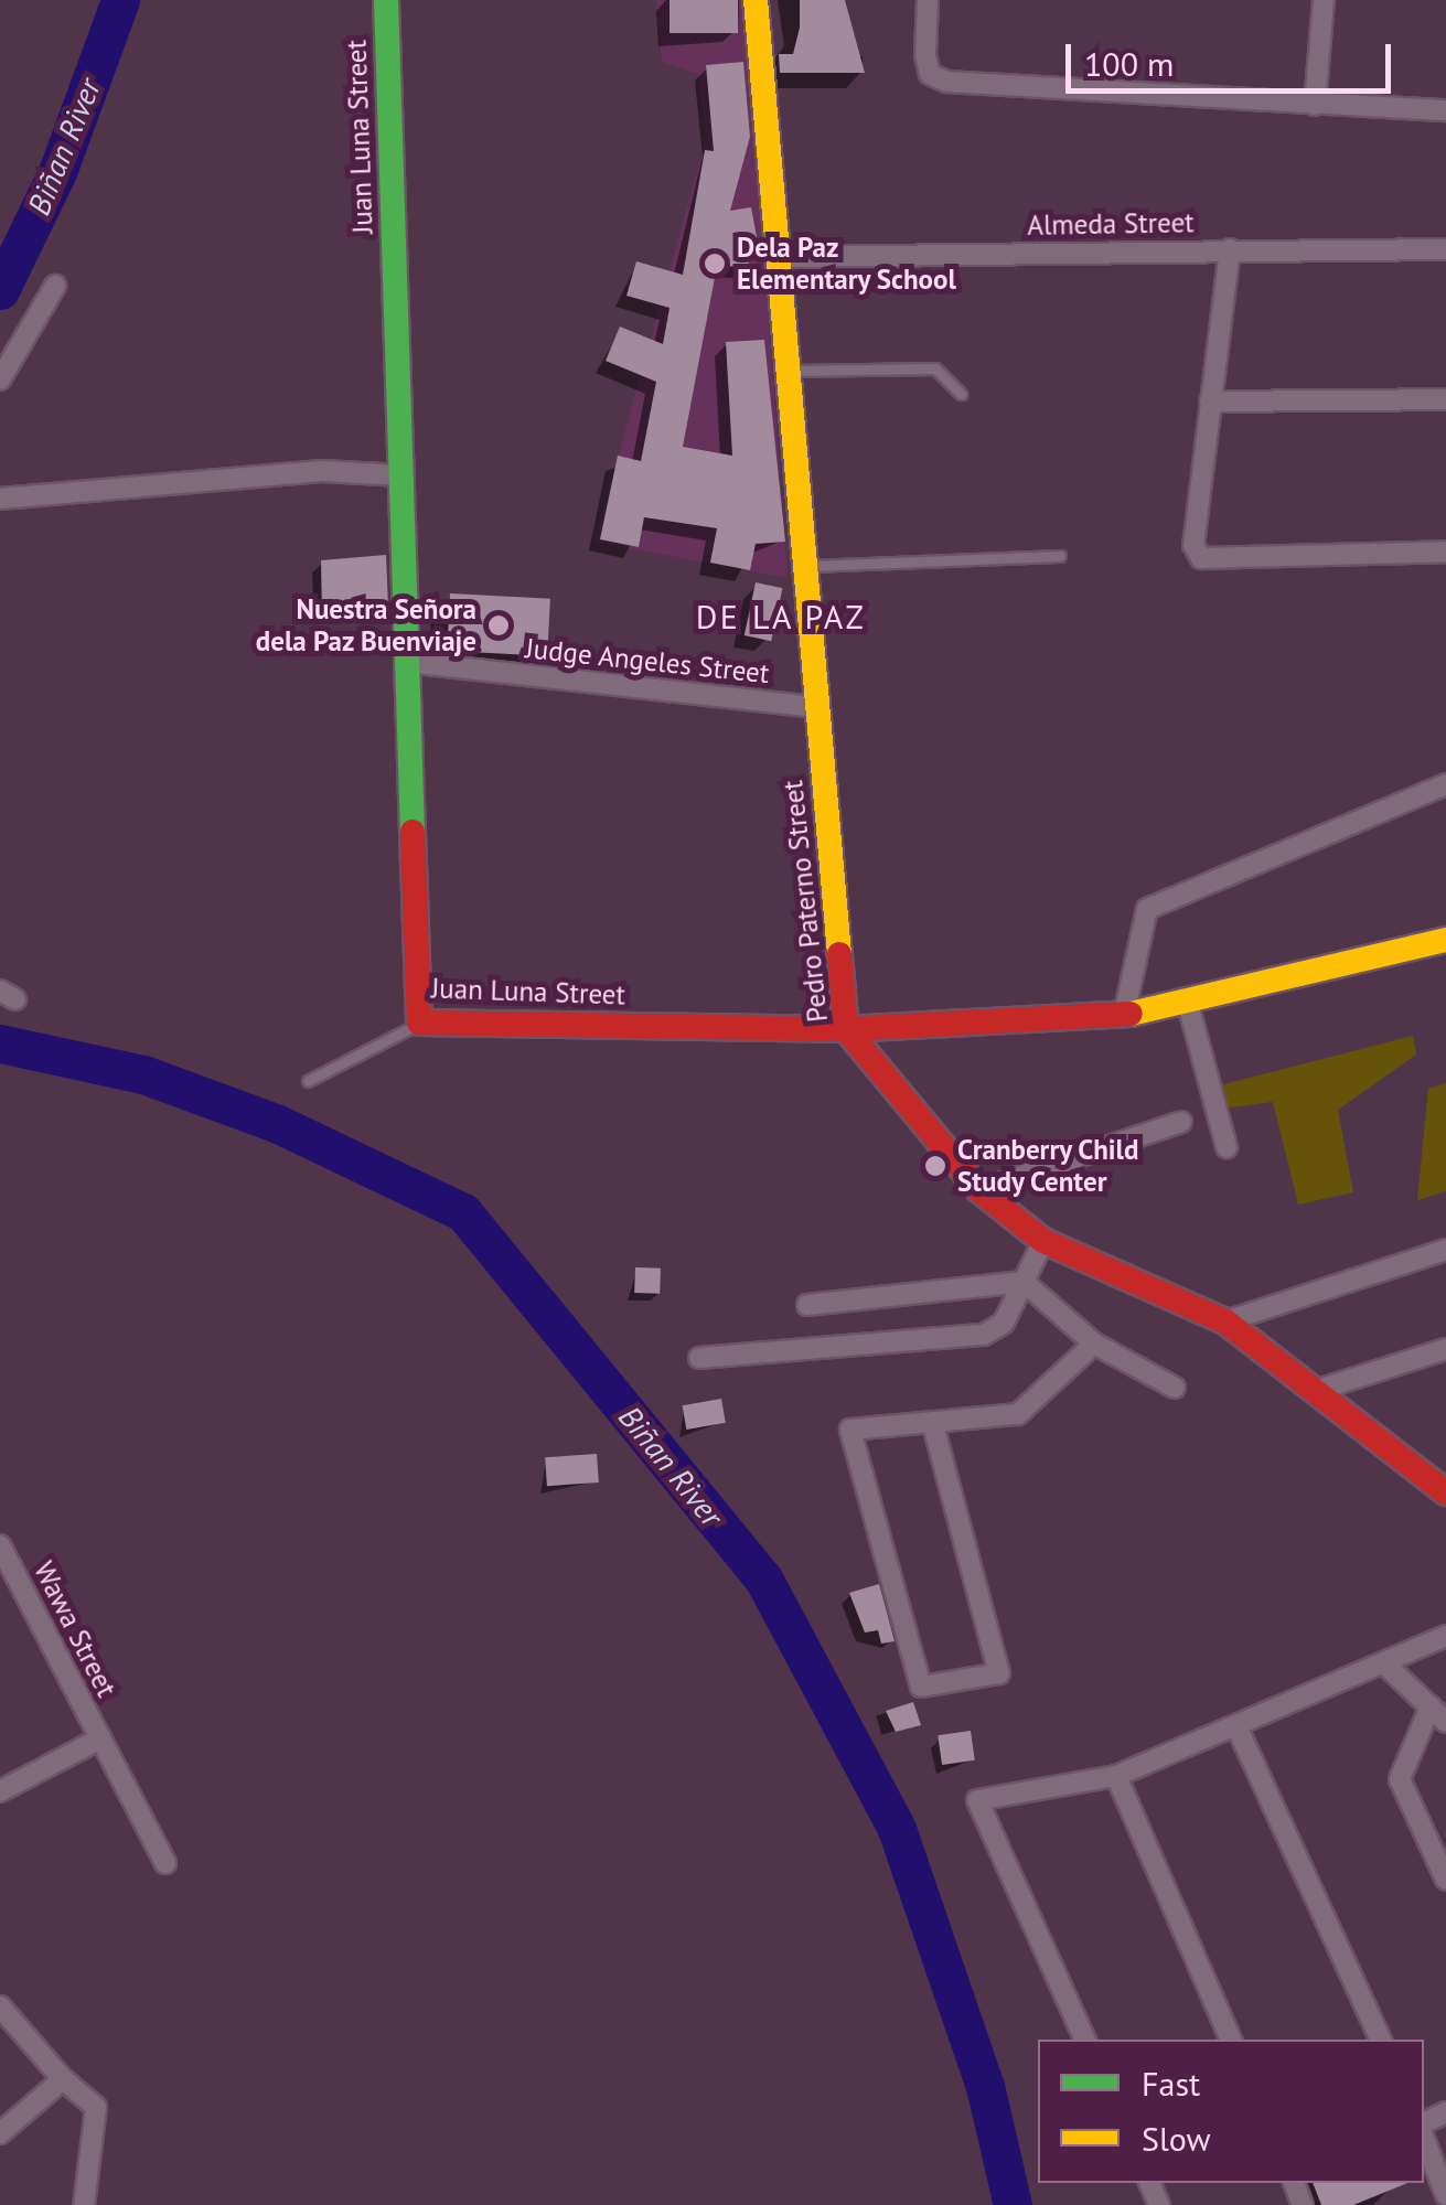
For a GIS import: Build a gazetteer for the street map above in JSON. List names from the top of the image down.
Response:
{
  "streets": {
    "street": [
      "Juan Luna Street",
      "Almeda Street",
      "Judge Angeles Street",
      "Pedro Paterno Street",
      "Wawa Street"
    ]
  },
  "crossings": [
    ["Juan Luna Street", "Judge Angeles Street"],
    ["Juan Luna Street", "Pedro Paterno Street"],
    ["Almeda Street", "Pedro Paterno Street"],
    ["Judge Angeles Street", "Pedro Paterno Street"]
  ],
  "districts": ["DE LA PAZ"],
  "water": ["Biñan River"],
  "places": ["Dela Paz Elementary School", "Nuestra Señora dela Paz Buenviaje", "Cranberry Child Study Center"],
  "legend": ["Fast", "Slow"],
  "scale_bar": "100 m"
}
